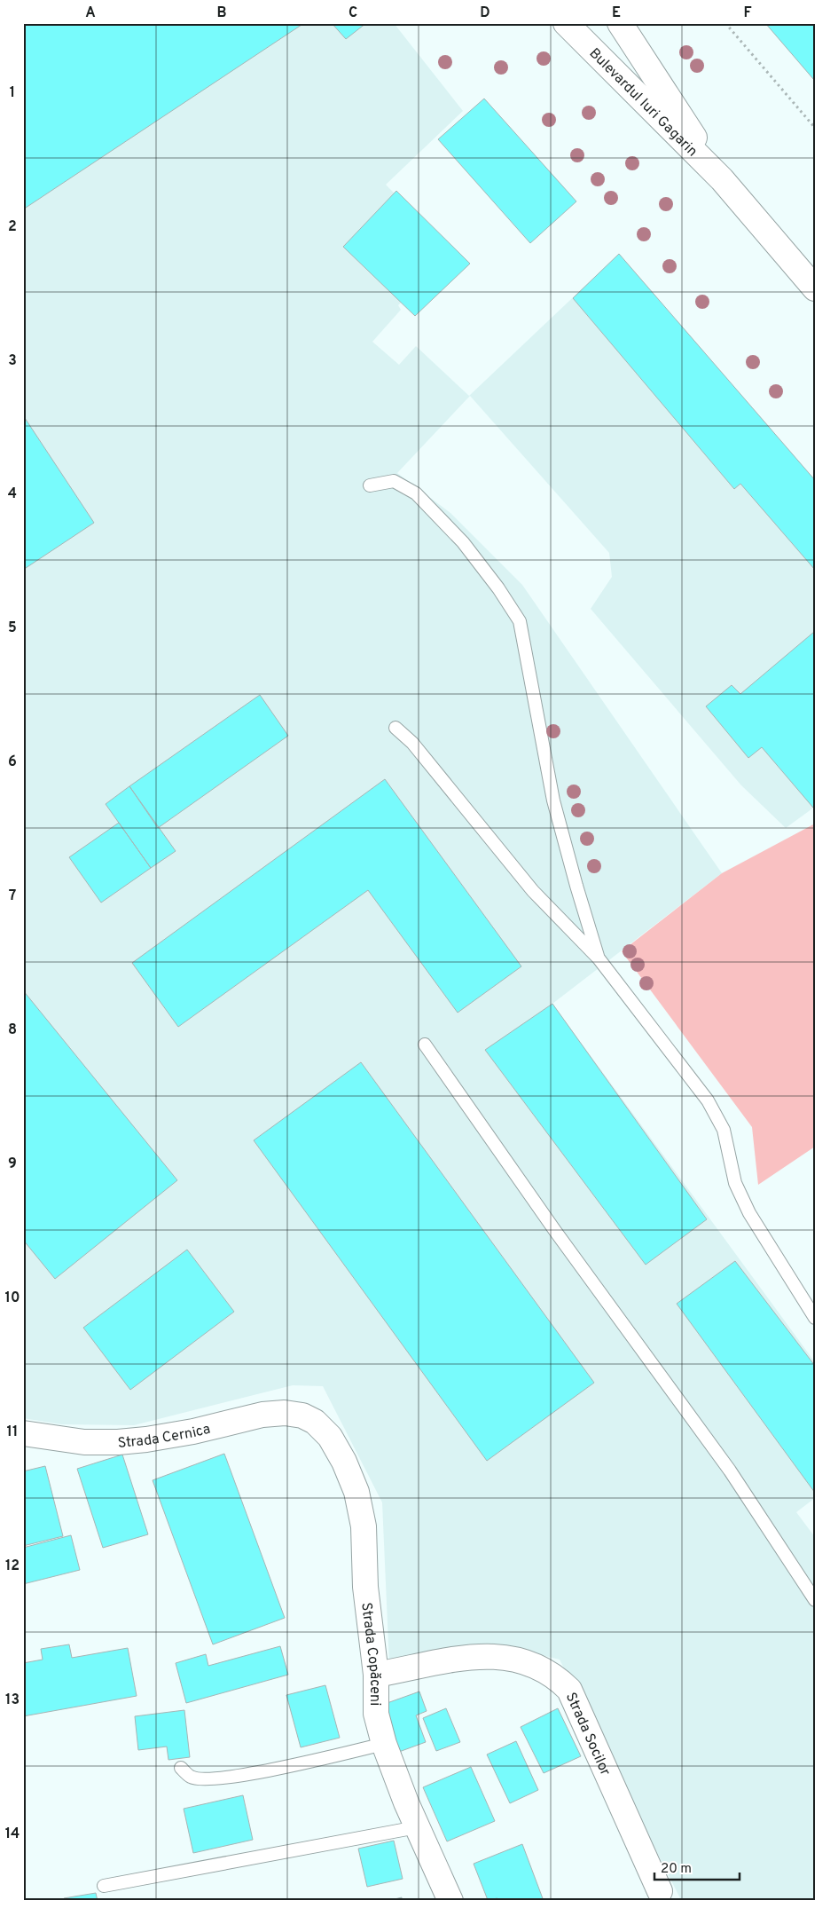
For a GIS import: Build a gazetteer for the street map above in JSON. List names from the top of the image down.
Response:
{
  "streets": {
    "street": [
      "Bulevardul Iuri Gagarin",
      "Strada Cernica",
      "Strada Copăceni",
      "Strada Socilor"
    ]
  },
  "crossings": [
    ["Strada Cernica", "Strada Copăceni"],
    ["Strada Copăceni", "Strada Socilor"]
  ],
  "scale_bar": "20 m",
  "grid": {
    "columns": [
      "A",
      "B",
      "C",
      "D",
      "E",
      "F"
    ],
    "rows": [
      "1",
      "2",
      "3",
      "4",
      "5",
      "6",
      "7",
      "8",
      "9",
      "10",
      "11",
      "12",
      "13",
      "14"
    ]
  }
}
